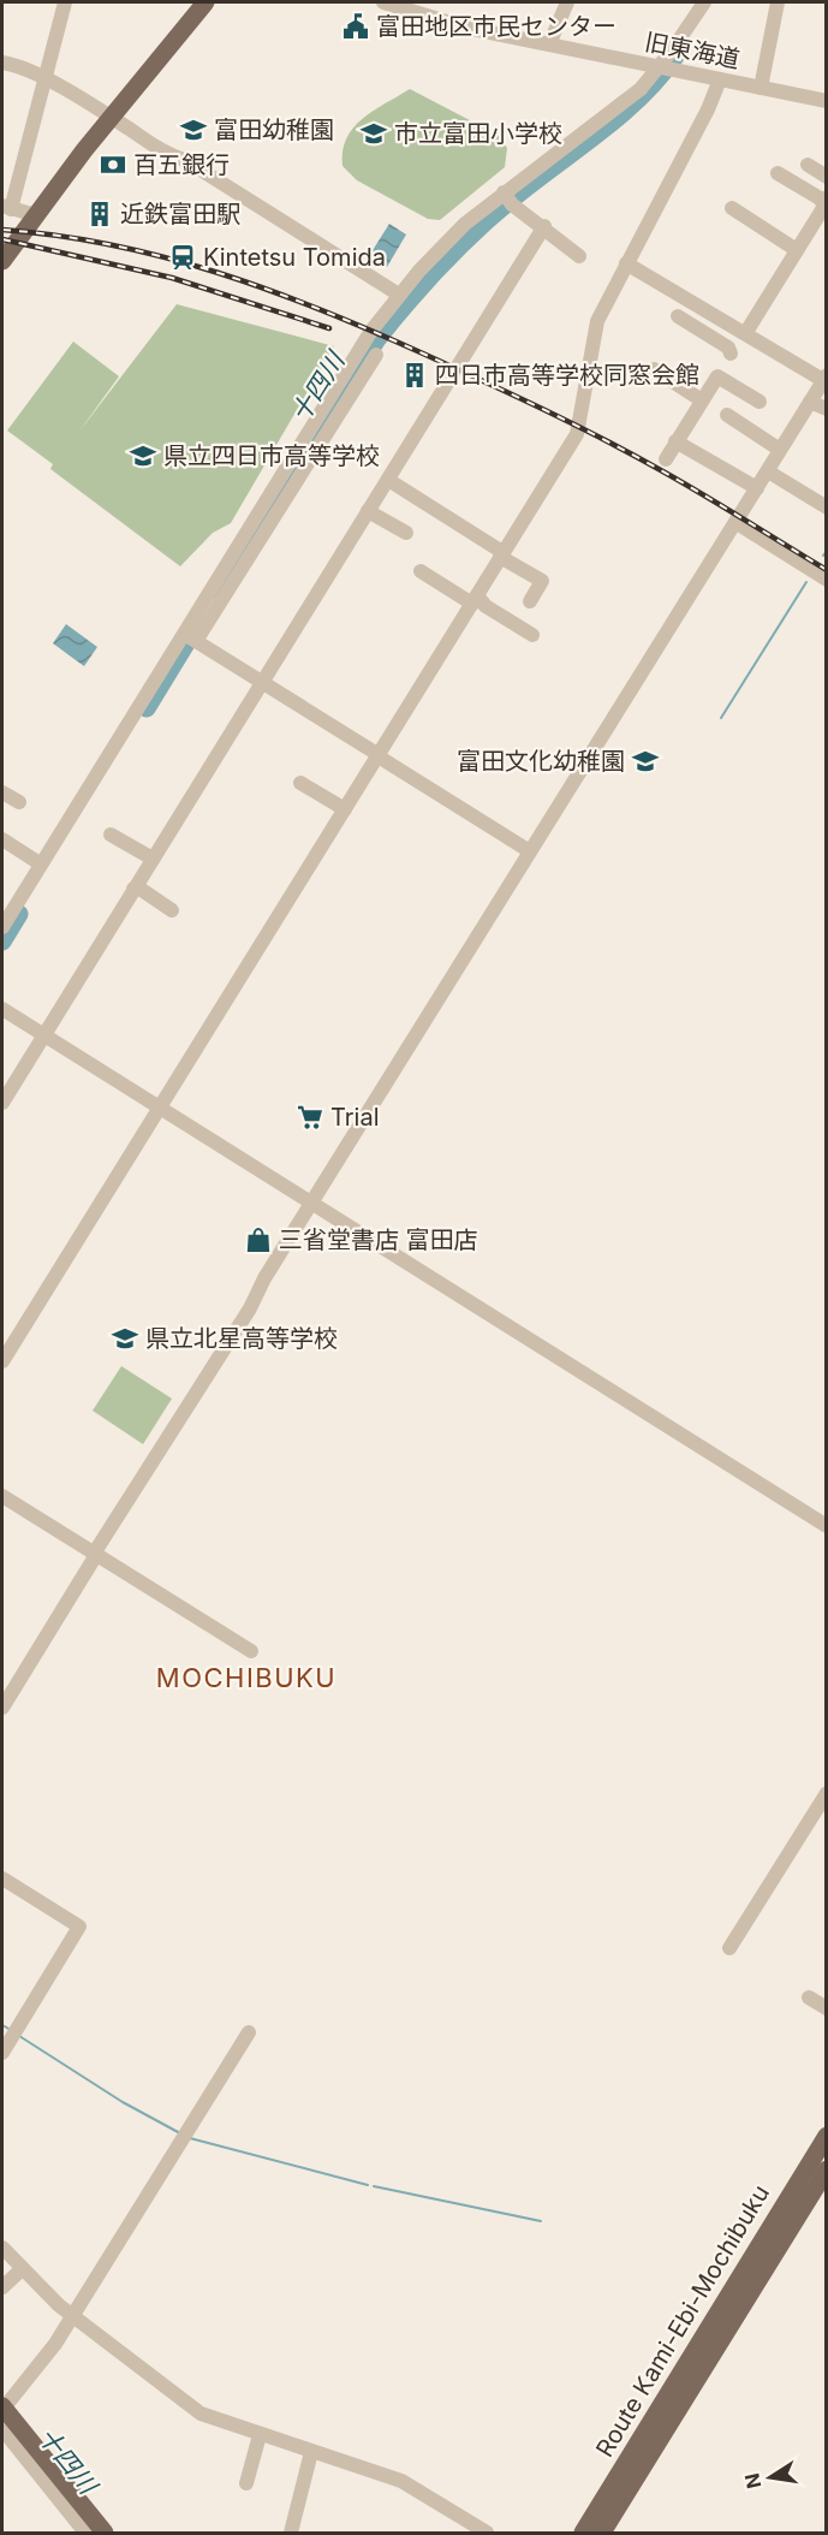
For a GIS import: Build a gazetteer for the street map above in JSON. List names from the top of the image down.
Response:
{
  "streets": {
    "main road": ["Route Kami-Ebi-Mochibuku"],
    "street": ["旧東海道"]
  },
  "districts": ["MOCHIBUKU"],
  "water": ["十四川"],
  "places": {
    "public building": ["富田地区市民センター"],
    "school or university": [
      "富田幼稚園",
      "市立富田小学校",
      "県立四日市高等学校",
      "富田文化幼稚園",
      "県立北星高等学校"
    ],
    "bank": ["百五銀行"],
    "building": ["近鉄富田駅", "四日市高等学校同窓会館"],
    "station": ["Kintetsu Tomida"],
    "supermarket": ["Trial"],
    "shop": ["三省堂書店 富田店"]
  },
  "north": "left"
}
